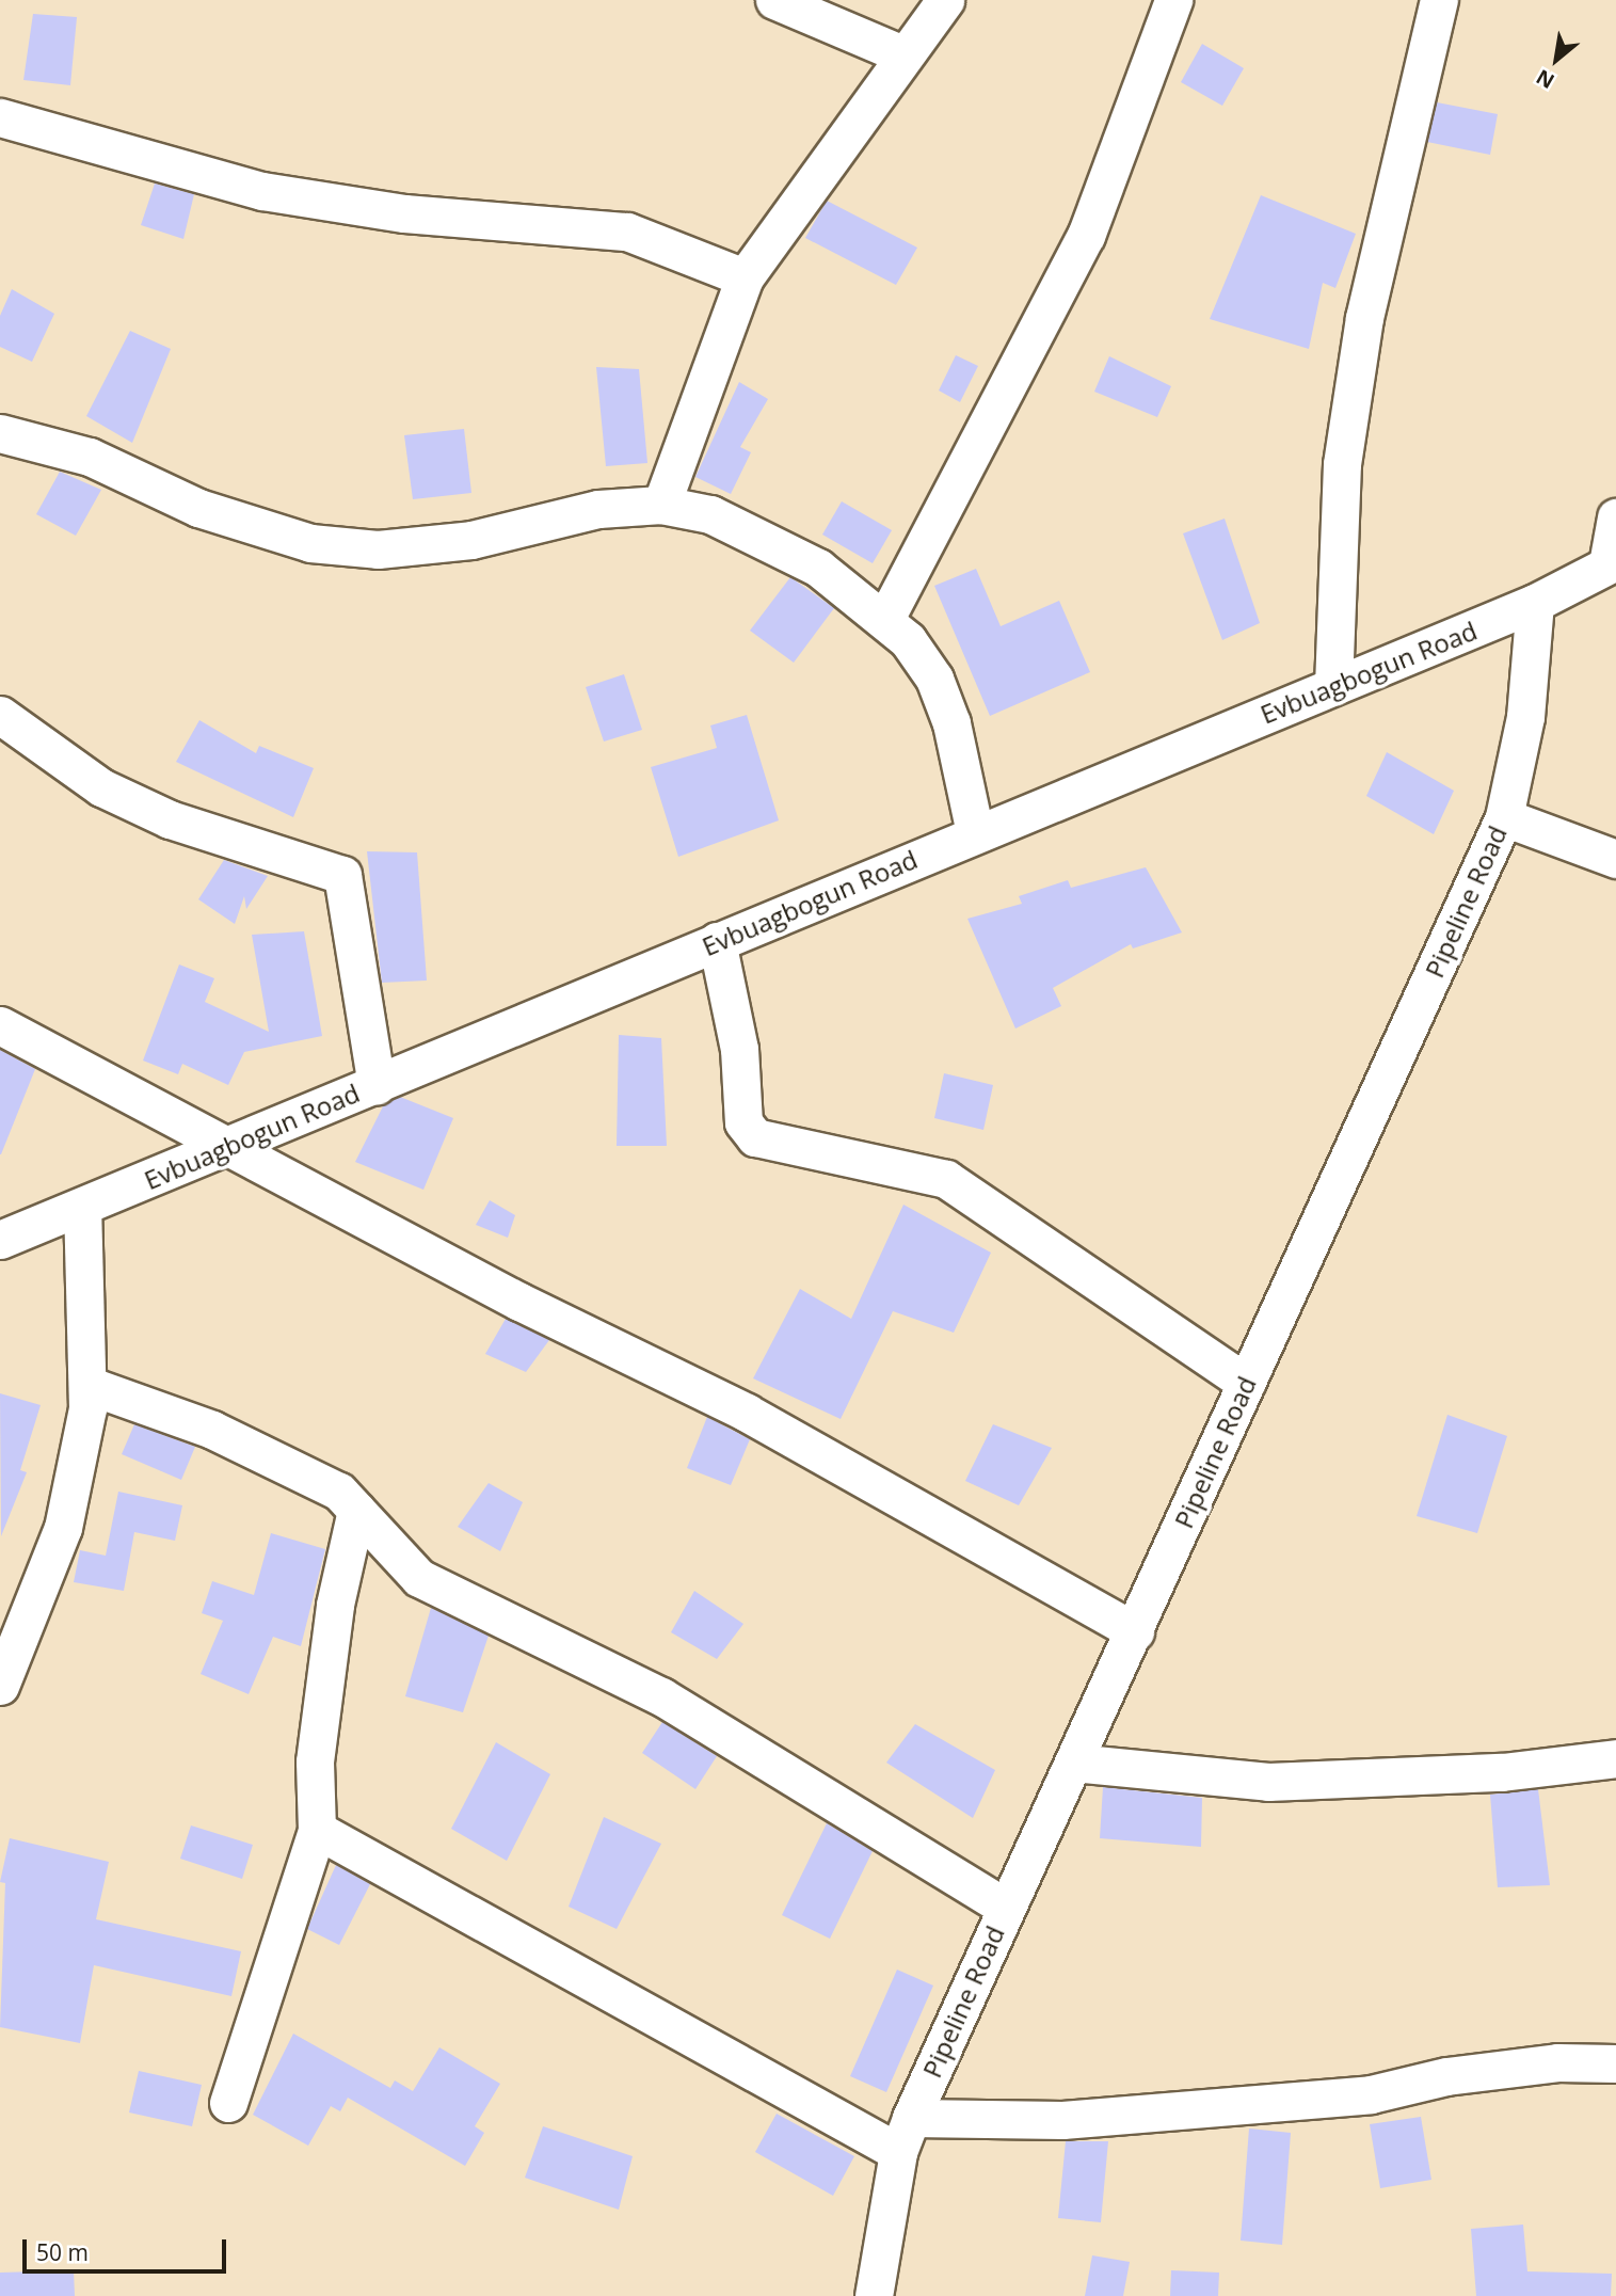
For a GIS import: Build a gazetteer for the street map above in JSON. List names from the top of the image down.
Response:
{
  "streets": {
    "street": ["Evbuagbogun Road", "Pipeline Road"]
  },
  "crossings": [
    ["Evbuagbogun Road", "Pipeline Road"]
  ],
  "scale_bar": "50 m",
  "north": "bottom left"
}
